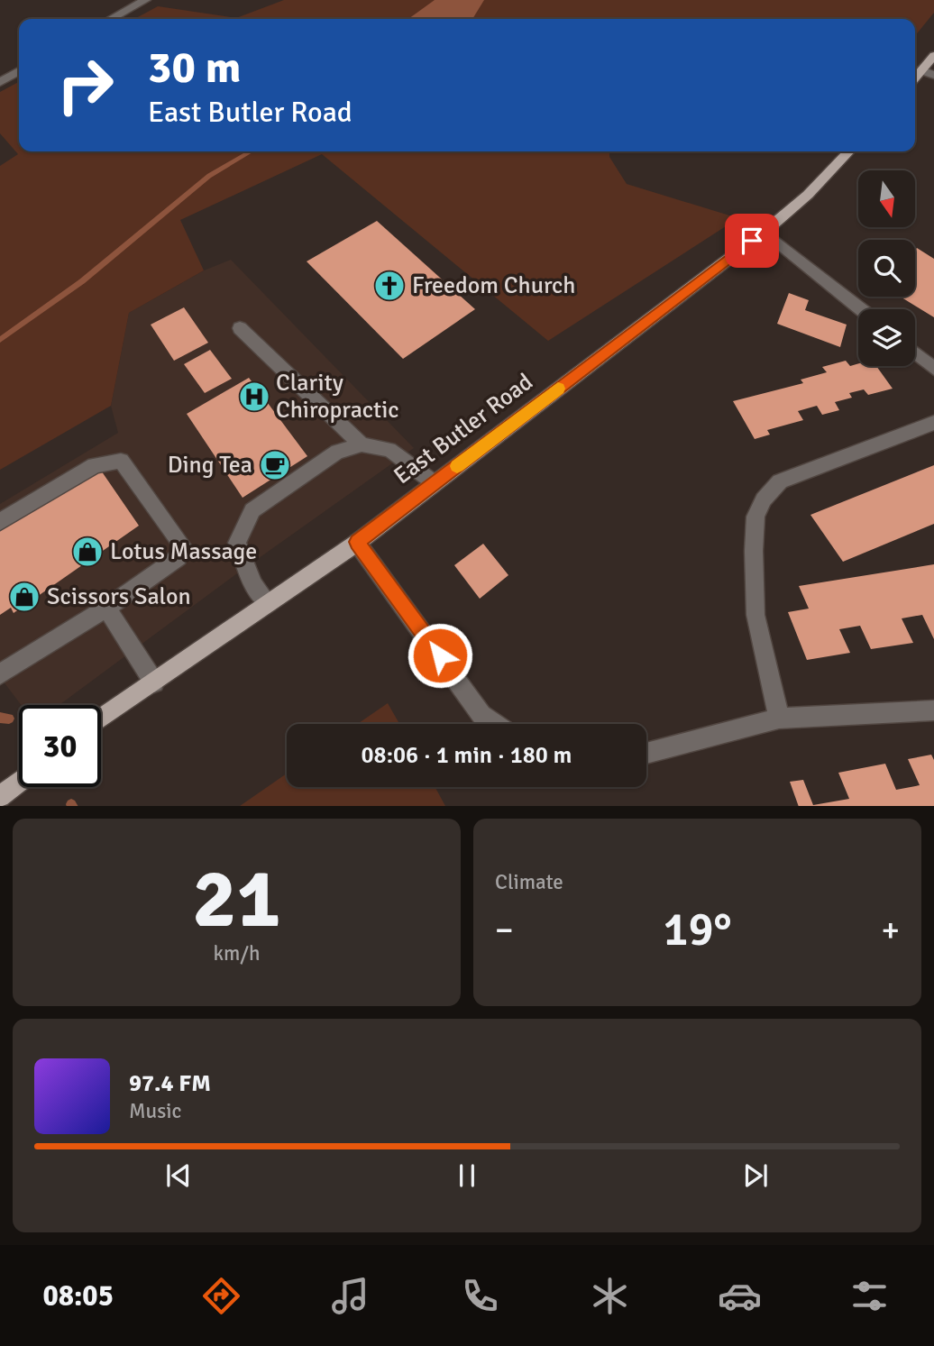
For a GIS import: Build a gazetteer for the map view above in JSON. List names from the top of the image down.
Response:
{
  "streets": {
    "main road": ["East Butler Road"]
  },
  "places": {
    "church": ["Freedom Church"],
    "hospital": ["Clarity Chiropractic"],
    "cafe": ["Ding Tea"],
    "shop": ["Lotus Massage", "Scissors Salon"]
  },
  "north": "bottom",
  "page": {
    "turn": ["30 m", "East Butler Road"],
    "limit": "30",
    "trip": "08:06 · 1 min · 180 m",
    "tile": [
      ["21", "km/h"],
      "Climate"
    ],
    "heat": ["−", "19°", "+"],
    "song": ["97.4 FM", "Music"],
    "tabs": "08:05"
  }
}
